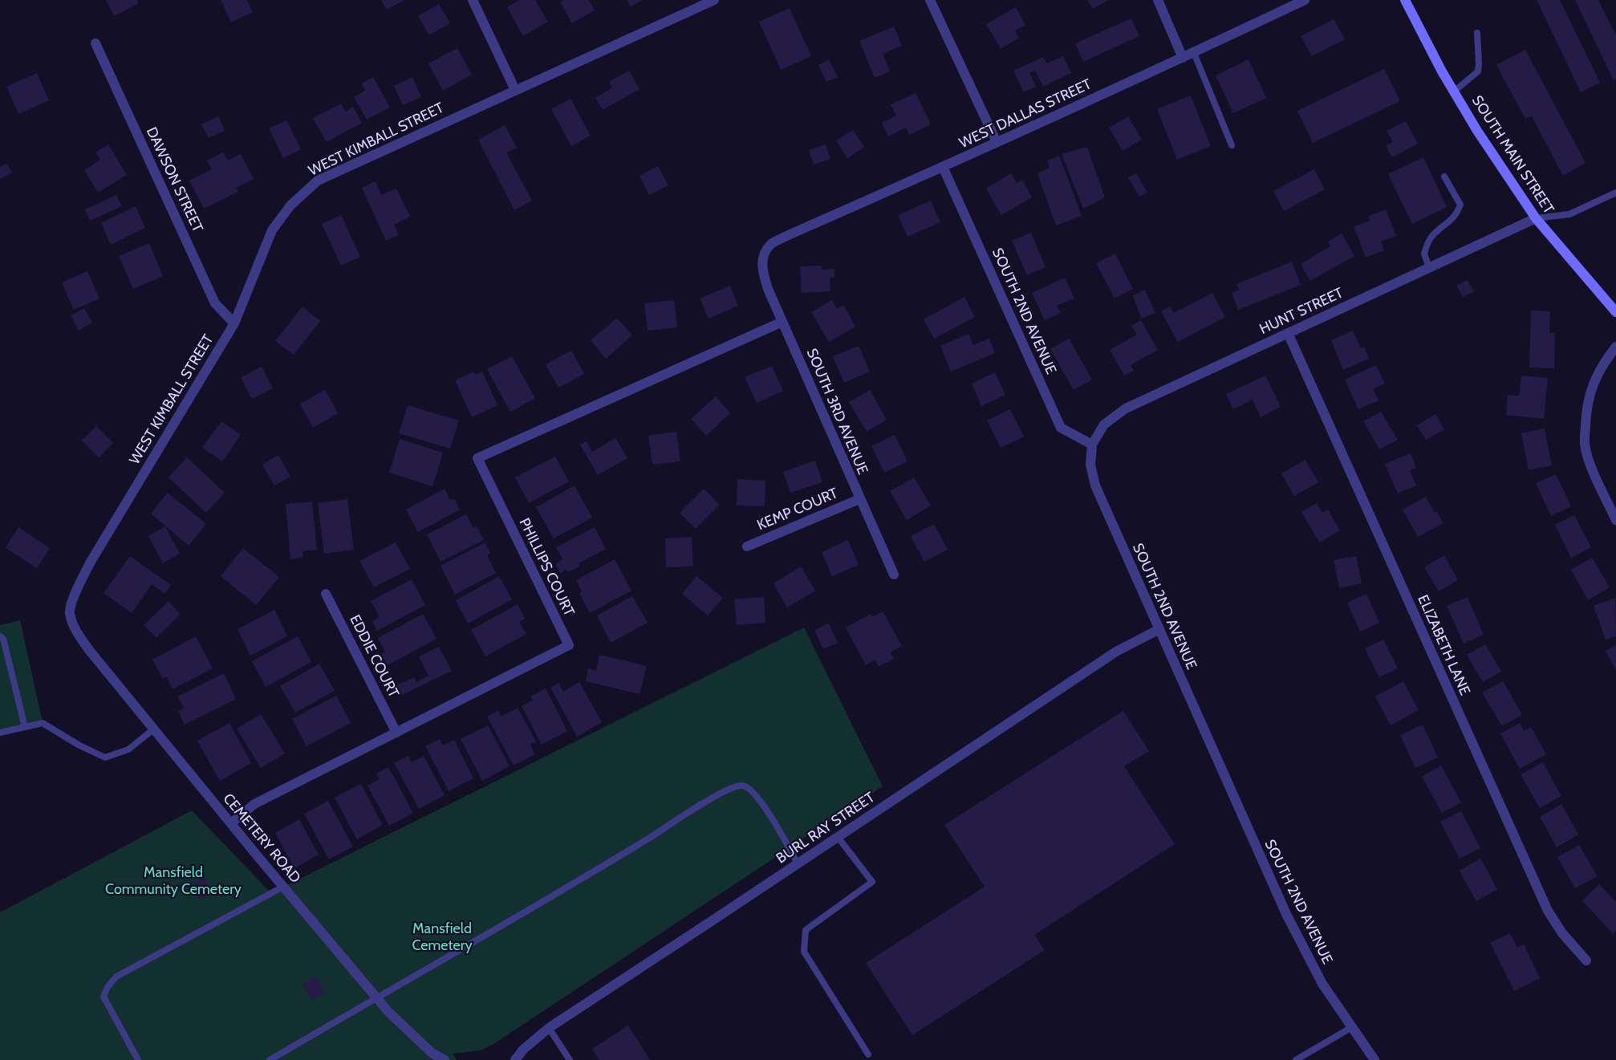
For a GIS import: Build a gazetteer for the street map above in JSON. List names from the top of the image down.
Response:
{
  "streets": {
    "main road": ["SOUTH MAIN STREET"],
    "street": [
      "WEST DALLAS STREET",
      "WEST KIMBALL STREET",
      "DAWSON STREET",
      "SOUTH 2ND AVENUE",
      "HUNT STREET",
      "SOUTH 3RD AVENUE",
      "KEMP COURT",
      "PHILLIPS COURT",
      "ELIZABETH LANE",
      "EDDIE COURT",
      "BURL RAY STREET",
      "CEMETERY ROAD"
    ]
  },
  "crossings": [
    ["WEST DALLAS STREET", "SOUTH 2ND AVENUE"],
    ["WEST DALLAS STREET", "SOUTH 3RD AVENUE"],
    ["WEST KIMBALL STREET", "DAWSON STREET"],
    ["WEST KIMBALL STREET", "CEMETERY ROAD"],
    ["SOUTH MAIN STREET", "HUNT STREET"],
    ["SOUTH 2ND AVENUE", "HUNT STREET"],
    ["SOUTH 2ND AVENUE", "BURL RAY STREET"],
    ["HUNT STREET", "ELIZABETH LANE"],
    ["SOUTH 3RD AVENUE", "KEMP COURT"],
    ["SOUTH 3RD AVENUE", "PHILLIPS COURT"],
    ["PHILLIPS COURT", "EDDIE COURT"],
    ["PHILLIPS COURT", "CEMETERY ROAD"]
  ],
  "parks": ["Mansfield Community Cemetery", "Mansfield Cemetery"]
}
